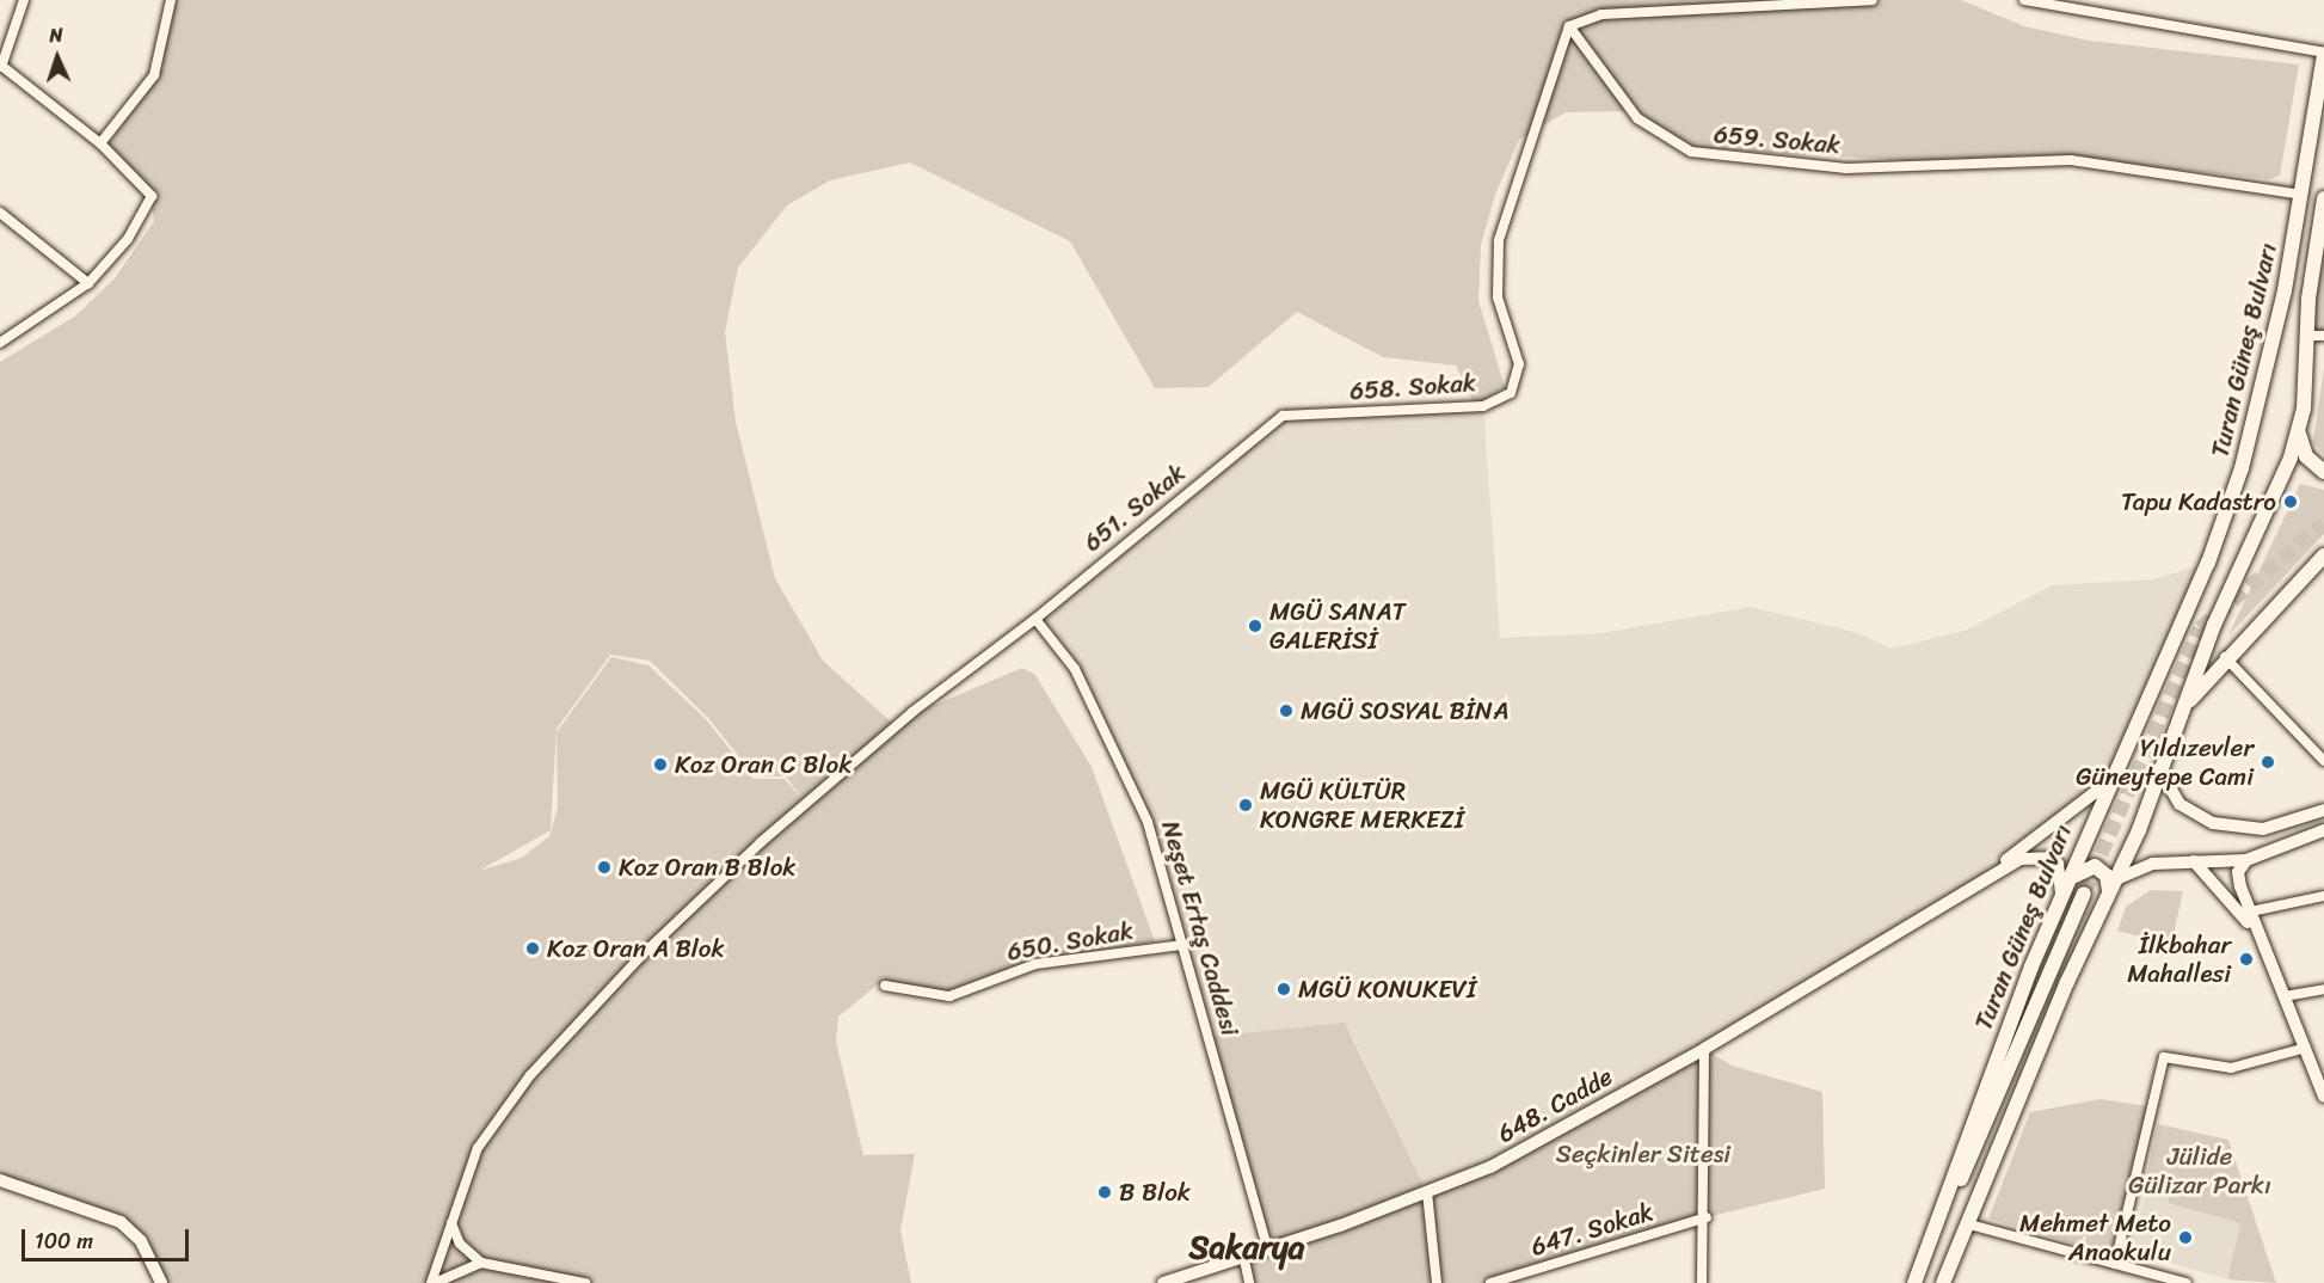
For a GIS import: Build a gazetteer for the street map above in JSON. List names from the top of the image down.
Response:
{
  "streets": {
    "main road": ["Turan Güneş Bulvarı"],
    "street": [
      "659. Sokak",
      "658. Sokak",
      "651. Sokak",
      "Neşet Ertaş Caddesi",
      "650. Sokak",
      "648. Cadde",
      "647. Sokak"
    ]
  },
  "crossings": [
    ["659. Sokak", "Turan Güneş Bulvarı"],
    ["659. Sokak", "658. Sokak"],
    ["658. Sokak", "651. Sokak"],
    ["651. Sokak", "Neşet Ertaş Caddesi"],
    ["Neşet Ertaş Caddesi", "650. Sokak"],
    ["Neşet Ertaş Caddesi", "648. Cadde"]
  ],
  "districts": ["Sakarya"],
  "parks": ["Seçkinler Sitesi", "Jülide Gülizar Parkı"],
  "places": [
    "Tapu Kadastro",
    "MGÜ SANAT GALERİSİ",
    "MGÜ SOSYAL BİNA",
    "Yıldızevler Güneytepe Cami",
    "Koz Oran C Blok",
    "MGÜ KÜLTÜR KONGRE MERKEZİ",
    "Koz Oran B Blok",
    "Koz Oran A Blok",
    "İlkbahar Mahallesi",
    "MGÜ KONUKEVİ",
    "B Blok",
    "Mehmet Meto Anaokulu"
  ],
  "scale_bar": "100 m",
  "north": "top"
}
